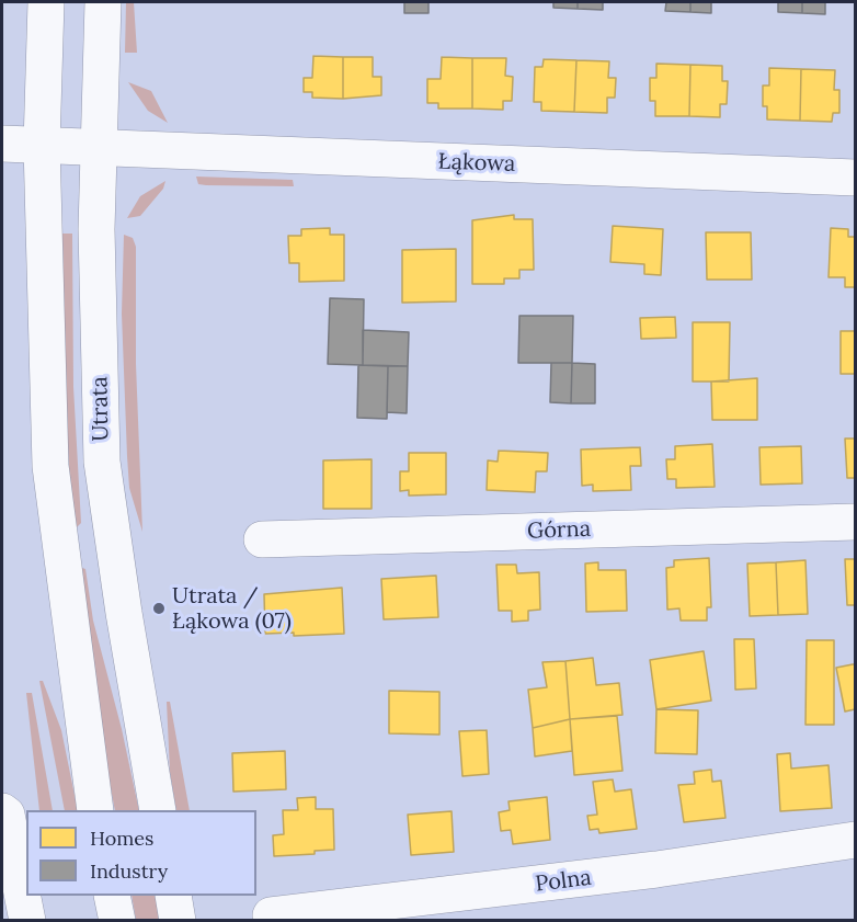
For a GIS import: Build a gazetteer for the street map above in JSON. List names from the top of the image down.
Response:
{
  "streets": {
    "street": [
      "Łąkowa",
      "Utrata",
      "Górna",
      "Polna"
    ]
  },
  "crossings": [
    ["Łąkowa", "Utrata"]
  ],
  "places": ["Utrata / Łąkowa (07)"],
  "legend": ["Homes", "Industry"]
}
